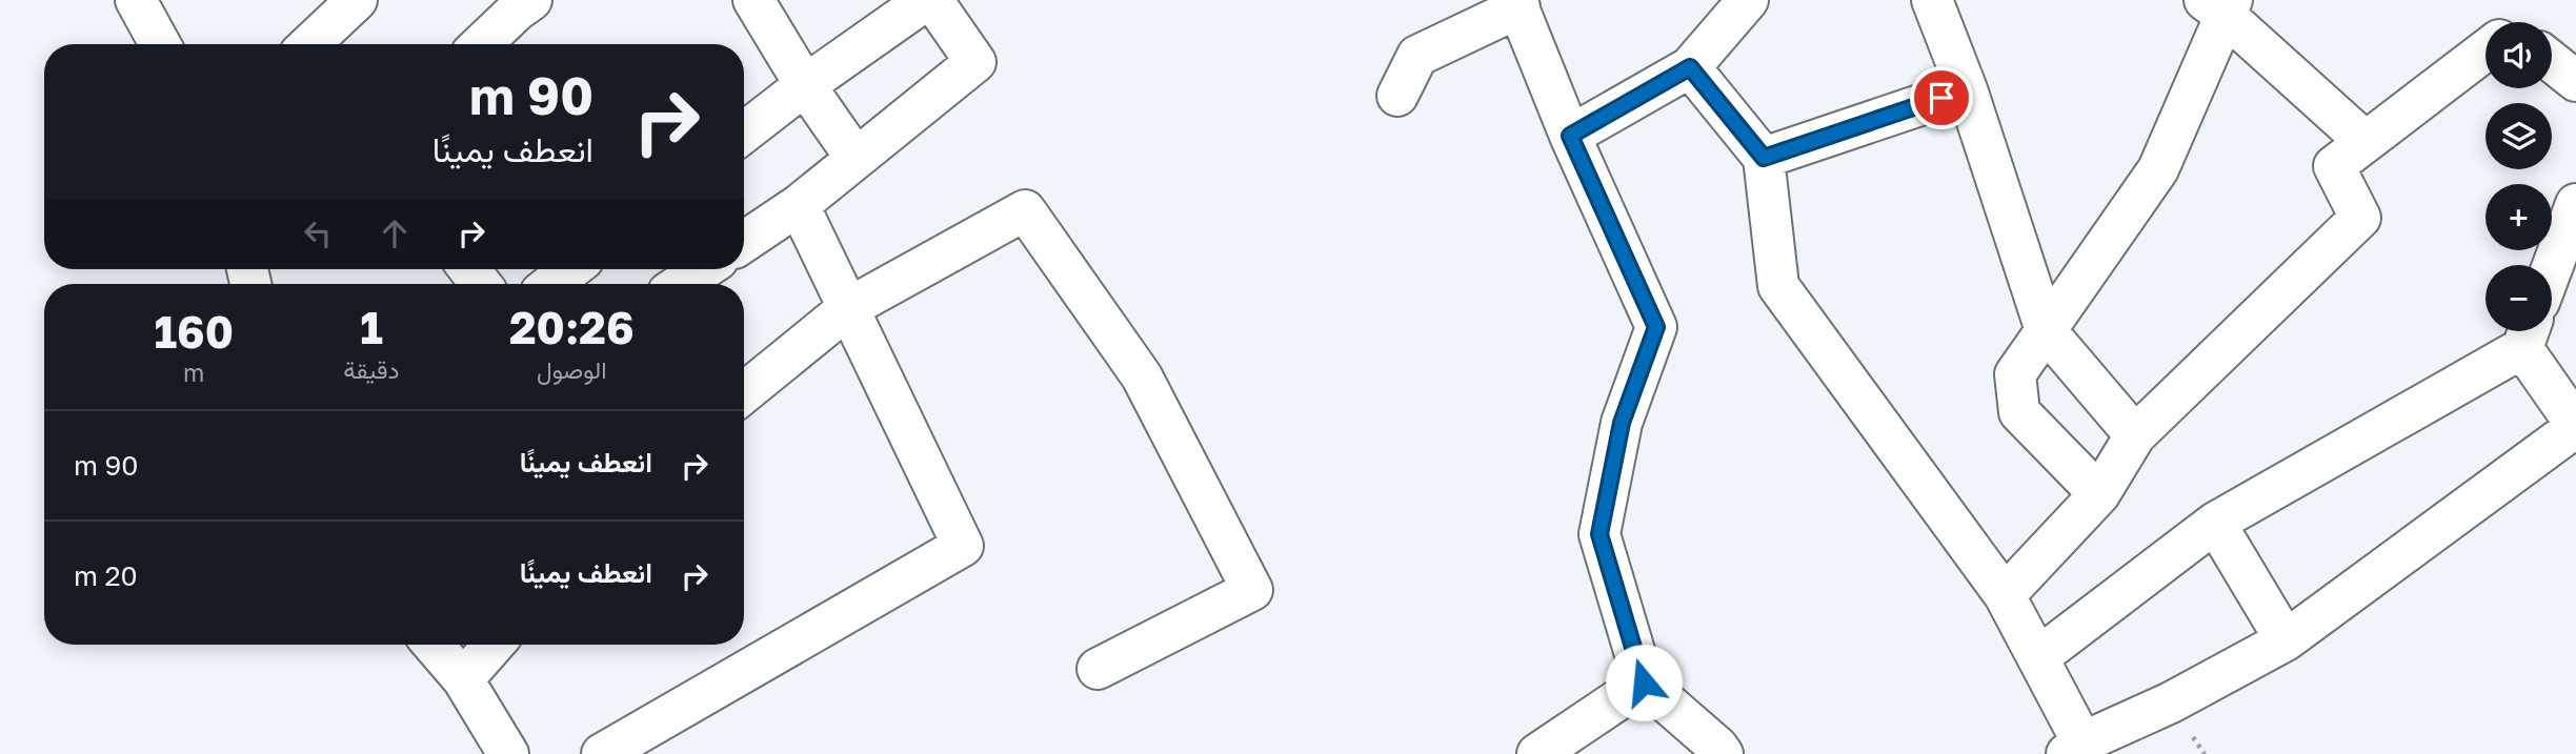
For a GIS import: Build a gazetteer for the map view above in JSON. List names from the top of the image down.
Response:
{
  "page": {
    "map_buttons": ["+", "−"],
    "turn": ["90 m", "انعطف يمينًا"],
    "eta": [
      "20:26",
      "الوصول",
      "1",
      "دقيقة",
      "160",
      "m"
    ],
    "list": [
      {
        "name": "انعطف يمينًا",
        "value": "90 m"
      },
      {
        "name": "انعطف يمينًا",
        "value": "20 m"
      }
    ]
  }
}
